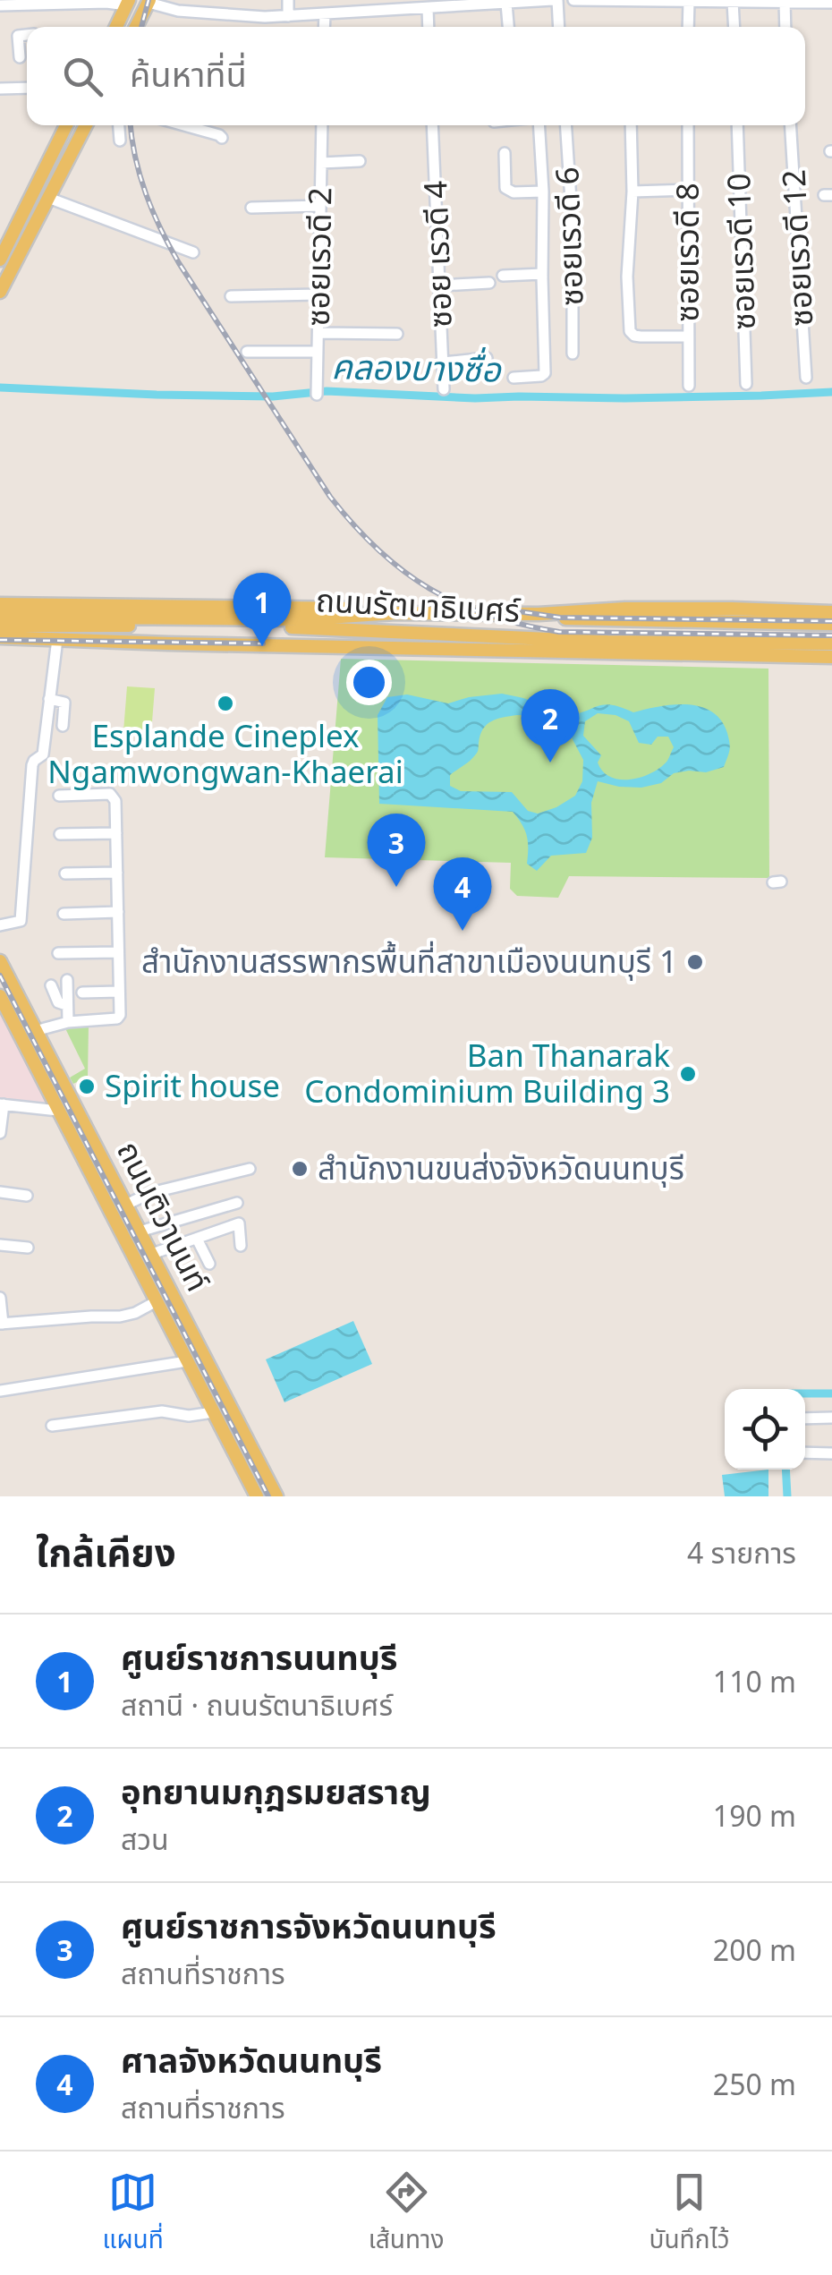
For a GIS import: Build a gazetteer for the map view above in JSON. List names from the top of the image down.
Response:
{
  "streets": {
    "main road": ["ถนนรัตนาธิเบศร์", "ถนนติวานนท์"],
    "street": [
      "ซอยเรวดี 6",
      "ซอยเรวดี 12",
      "ซอยเรวดี 10",
      "ซอยเรวดี 8",
      "ซอย เรวดี 4",
      "ซอยเรวดี 2"
    ]
  },
  "water": ["คลองบางซื่อ"],
  "places": [
    "Esplande Cineplex Ngamwongwan-Khaerai",
    "สำนักงานสรรพากรพื้นที่สาขาเมืองนนทบุรี 1",
    "Ban Thanarak Condominium Building 3",
    "Spirit house",
    "สำนักงานขนส่งจังหวัดนนทบุรี"
  ],
  "page": {
    "search": "ค้นหาที่นี่",
    "pins": [
      "1",
      "2",
      "3",
      "4"
    ],
    "heading": ["ใกล้เคียง", "4 รายการ"],
    "list": [
      {
        "mark": "1",
        "name": "ศูนย์ราชการนนทบุรี",
        "note": "สถานี · ถนนรัตนาธิเบศร์",
        "value": "110 m"
      },
      {
        "mark": "2",
        "name": "อุทยานมกุฎรมยสราญ",
        "note": "สวน",
        "value": "190 m"
      },
      {
        "mark": "3",
        "name": "ศูนย์ราชการจังหวัดนนทบุรี",
        "note": "สถานที่ราชการ",
        "value": "200 m"
      },
      {
        "mark": "4",
        "name": "ศาลจังหวัดนนทบุรี",
        "note": "สถานที่ราชการ",
        "value": "250 m"
      }
    ],
    "nav": ["แผนที่", "เส้นทาง", "บันทึกไว้"]
  }
}
